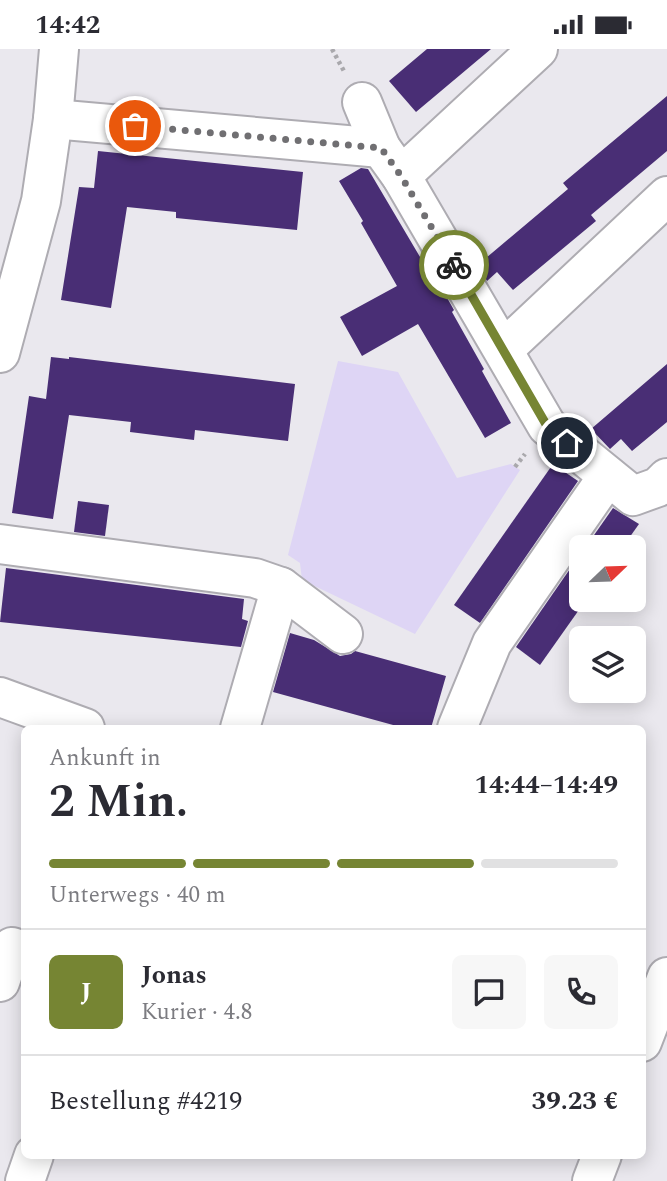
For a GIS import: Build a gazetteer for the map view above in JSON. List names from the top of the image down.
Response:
{
  "north": "top right",
  "page": {
    "status": "14:42",
    "heading": ["2 Min.", "Ankunft in", "14:44–14:49"],
    "panel": [
      "Jonas",
      "Kurier · 4.8",
      "Bestellung #4219",
      "39.23 €"
    ],
    "bar": "Unterwegs · 40 m",
    "round": "J"
  }
}
